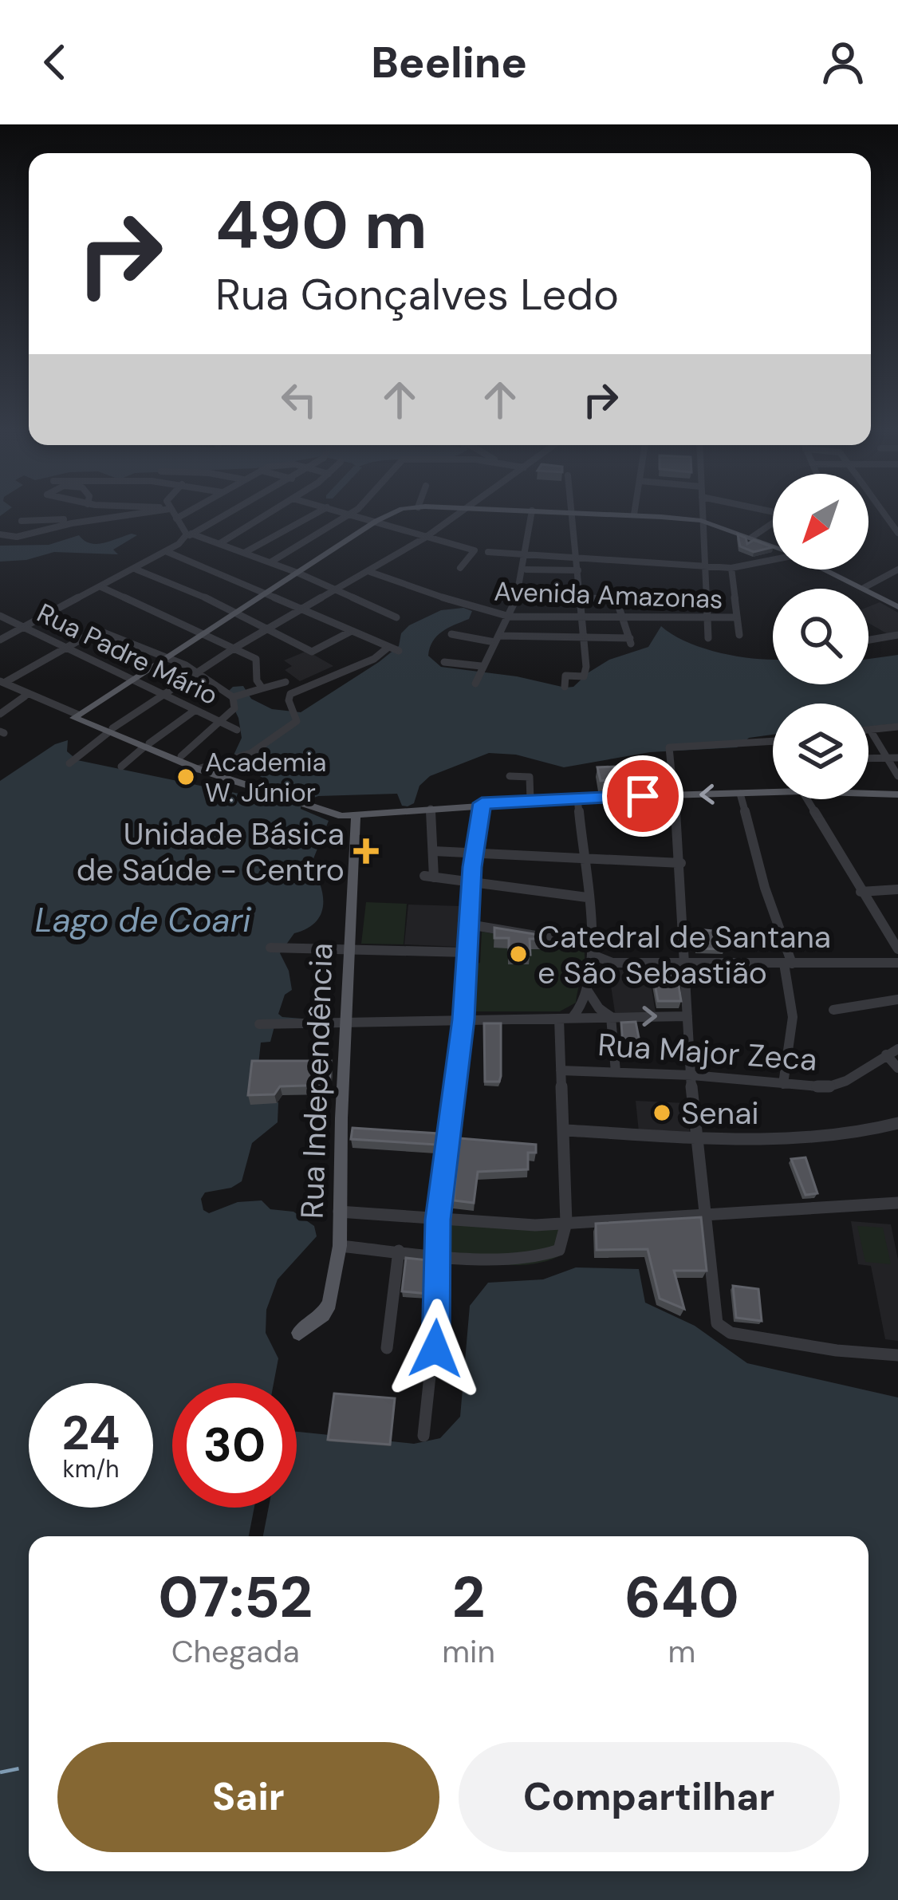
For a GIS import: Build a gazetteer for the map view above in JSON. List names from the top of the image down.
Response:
{
  "streets": {
    "main road": ["Rua Independência"],
    "street": ["Avenida Amazonas", "Rua Padre Mário", "Rua Major Zeca"]
  },
  "water": ["Lago de Coari"],
  "places": {
    "other": ["Academia W. Júnior", "Catedral de Santana e São Sebastião", "Senai"],
    "health": ["Unidade Básica de Saúde - Centro"]
  },
  "north": "bottom left",
  "page": {
    "header": "Beeline",
    "turn": ["490 m", "Rua Gonçalves Ledo"],
    "speed": "24 km/h",
    "limit": "30",
    "eta": [
      "07:52",
      "Chegada",
      "2",
      "min",
      "640",
      "m"
    ],
    "buttons": ["Sair", "Compartilhar"]
  }
}
